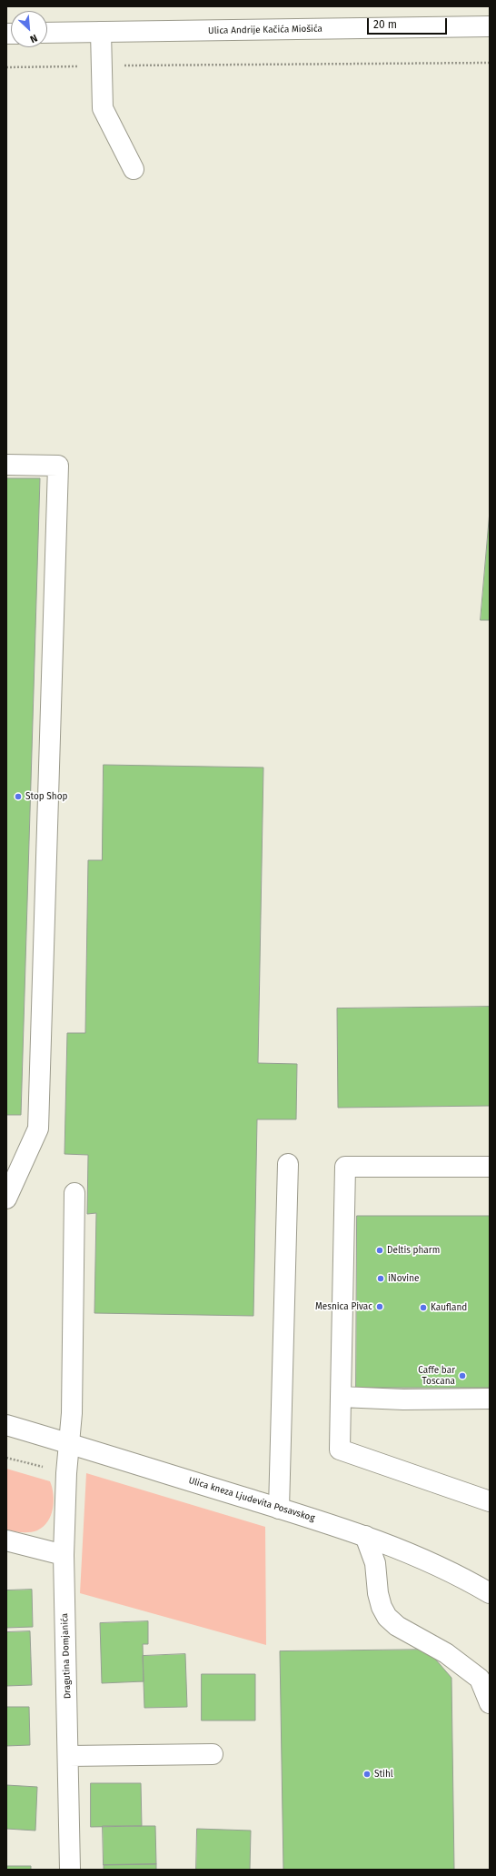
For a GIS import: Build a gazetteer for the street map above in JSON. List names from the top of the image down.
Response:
{
  "streets": {
    "main road": ["Ulica Andrije Kačića Miošića", "Ulica kneza Ljudevita Posavskog", "Dragutina Domjanića"]
  },
  "crossings": [
    ["Ulica kneza Ljudevita Posavskog", "Dragutina Domjanića"]
  ],
  "places": [
    "Stop Shop",
    "Deltis pharm",
    "iNovine",
    "Mesnica Pivac",
    "Kaufland",
    "Caffe bar Toscana",
    "Stihl"
  ],
  "scale_bar": "20 m",
  "north": "bottom right"
}
